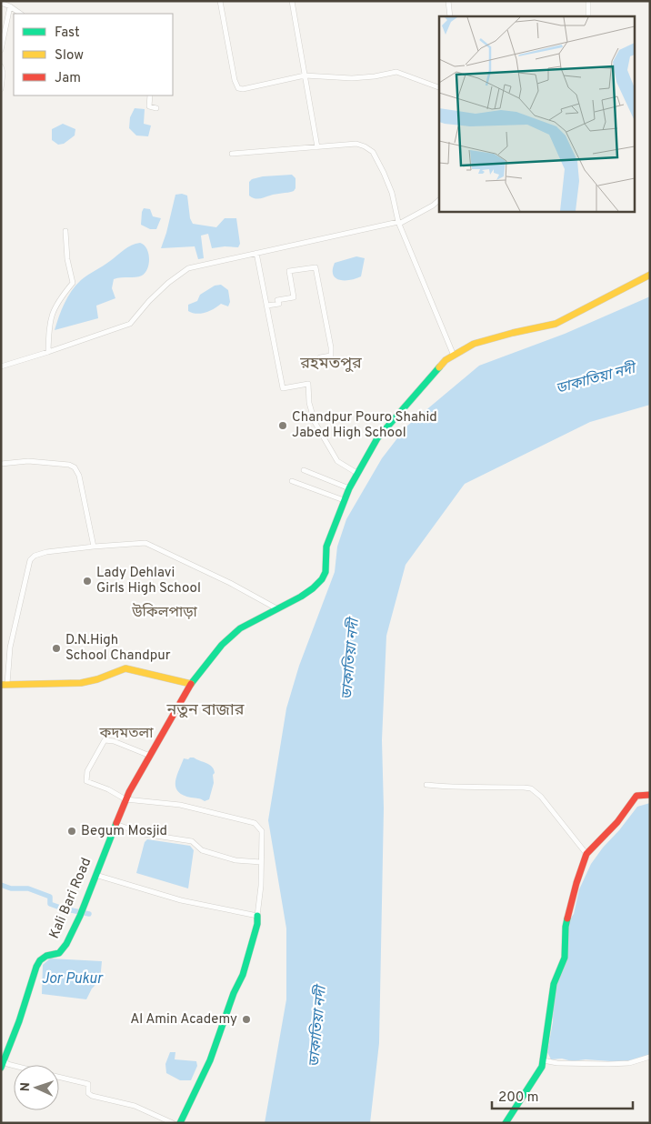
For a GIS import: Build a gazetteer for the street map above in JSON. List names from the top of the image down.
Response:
{
  "streets": {
    "main road": ["Kali Bari Road"]
  },
  "districts": [
    "রহমতপুর",
    "উকিলপাড়া",
    "নতুন বাজার",
    "কদমতলা"
  ],
  "water": ["ডাকাতিয়া নদী", "Jor Pukur"],
  "places": [
    "Chandpur Pouro Shahid Jabed High School",
    "Lady Dehlavi Girls High School",
    "D.N.High School Chandpur",
    "Begum Mosjid",
    "Al Amin Academy"
  ],
  "legend": ["Fast", "Slow", "Jam"],
  "scale_bar": "200 m",
  "north": "left"
}
